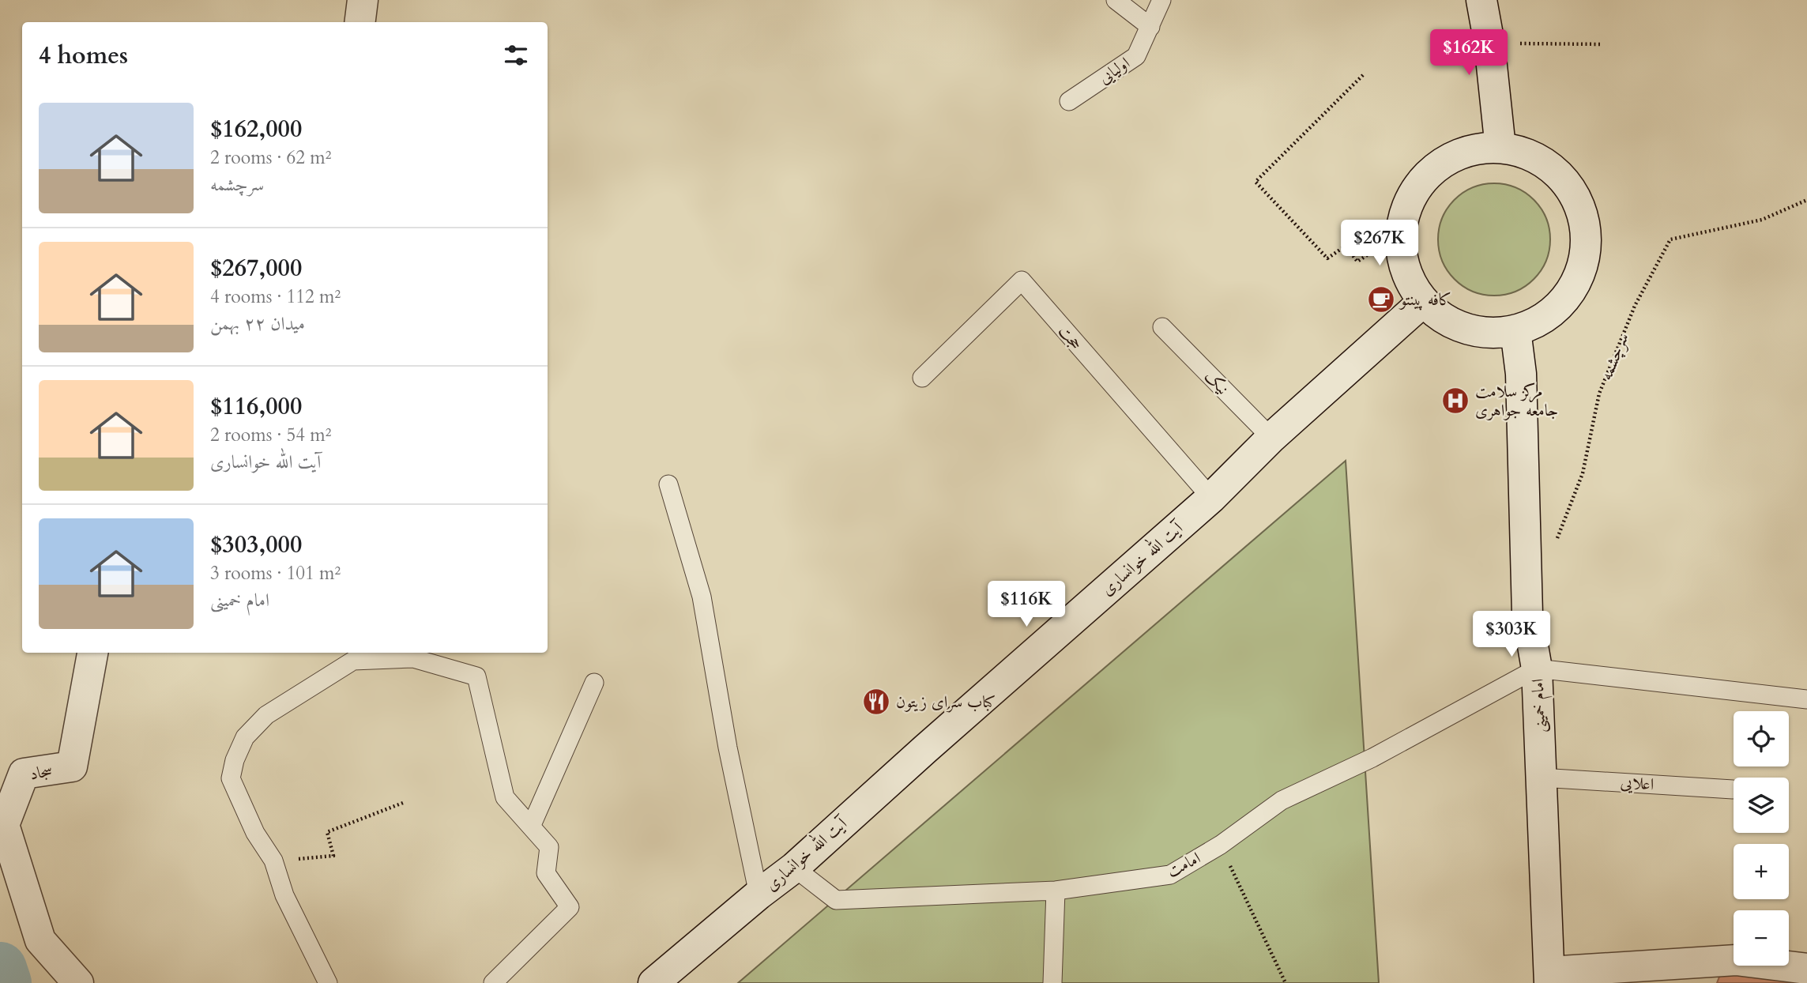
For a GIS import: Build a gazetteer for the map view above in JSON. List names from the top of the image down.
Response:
{
  "streets": {
    "main road": ["آیت الله خوانساری", "امام خمینی", "سجاد"],
    "lane": [
      "اولیایی",
      "حجت",
      "نیک",
      "اعلایی",
      "امامت"
    ],
    "path": ["سرچشمه"]
  },
  "crossings": [
    ["حجت", "آیت الله خوانساری"],
    ["نیک", "آیت الله خوانساری"],
    ["آیت الله خوانساری", "امام خمینی"],
    ["آیت الله خوانساری", "امامت"],
    ["امام خمینی", "اعلایی"],
    ["امام خمینی", "امامت"]
  ],
  "places": {
    "cafe": ["کافه پینتو"],
    "hospital": ["مرکز سلامت جامعه جواهری"],
    "restaurant": ["کباب سرای زیتون"]
  },
  "page": {
    "heading": "4 homes",
    "price": [
      "$162K",
      "$267K",
      "$116K",
      "$303K"
    ],
    "list": [
      {
        "name": "$162,000",
        "note": "2 rooms · 62 m² · سرچشمه"
      },
      {
        "name": "$267,000",
        "note": "4 rooms · 112 m² · میدان ۲۲ بهمن"
      },
      {
        "name": "$116,000",
        "note": "2 rooms · 54 m² · آیت الله خوانساری"
      },
      {
        "name": "$303,000",
        "note": "3 rooms · 101 m² · امام خمینی"
      }
    ],
    "map_buttons": ["+", "−"]
  }
}
